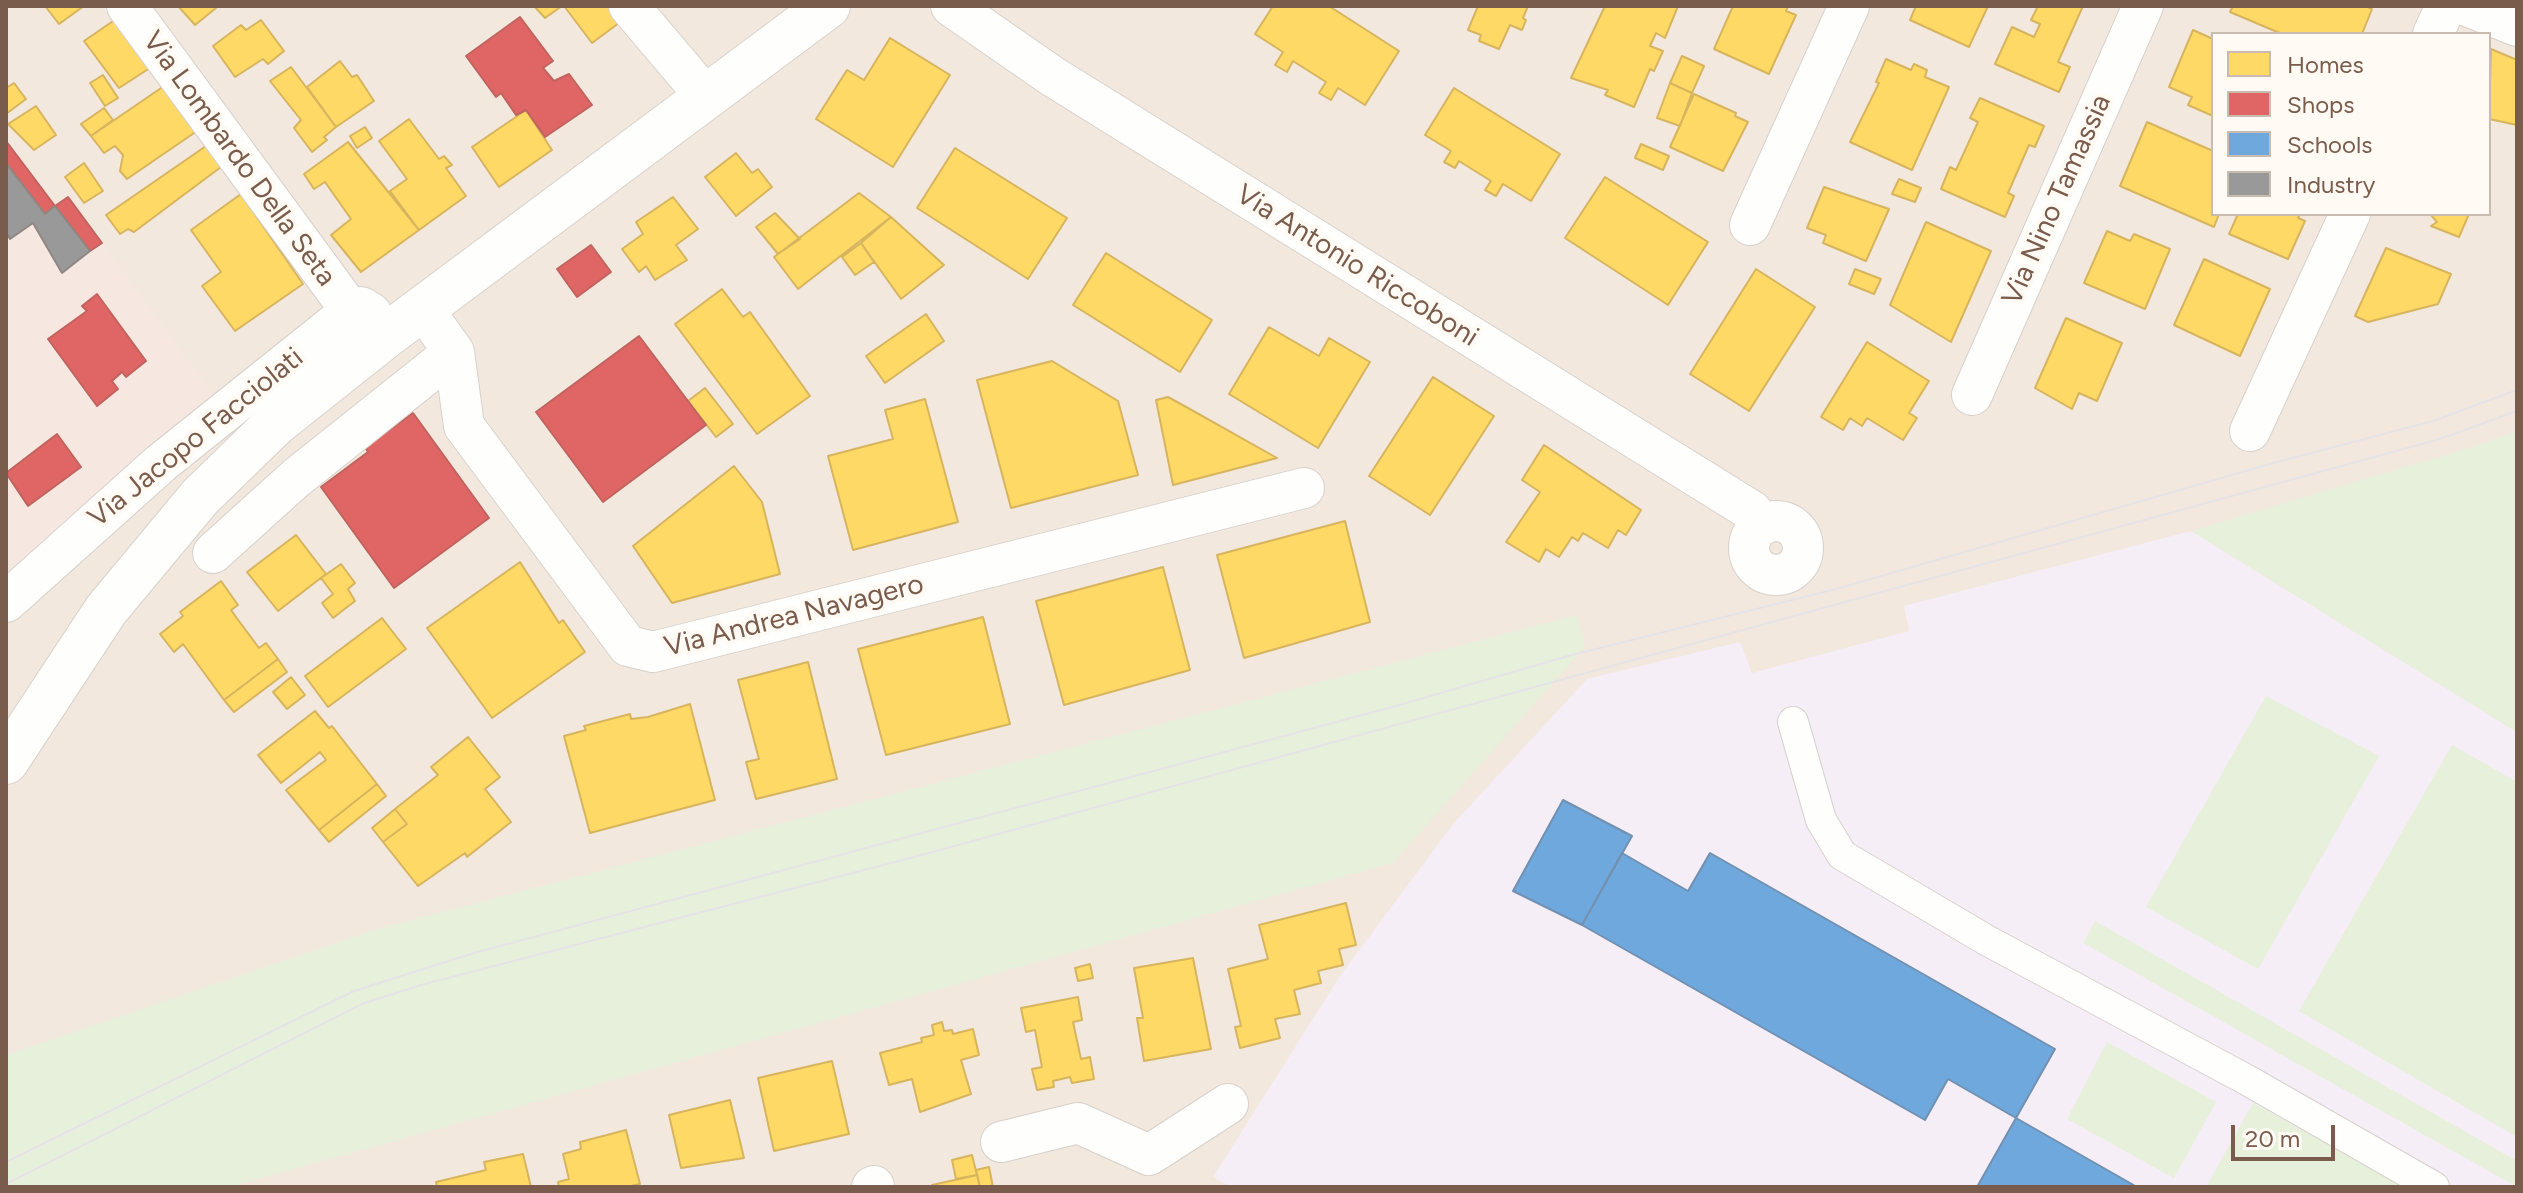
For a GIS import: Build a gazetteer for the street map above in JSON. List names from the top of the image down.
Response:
{
  "streets": {
    "main road": ["Via Jacopo Facciolati"],
    "street": [
      "Via Lombardo Della Seta",
      "Via Nino Tamassia",
      "Via Antonio Riccoboni",
      "Via Andrea Navagero"
    ]
  },
  "crossings": [
    ["Via Lombardo Della Seta", "Via Jacopo Facciolati"],
    ["Via Jacopo Facciolati", "Via Andrea Navagero"]
  ],
  "legend": [
    "Homes",
    "Shops",
    "Schools",
    "Industry"
  ],
  "scale_bar": "20 m"
}
